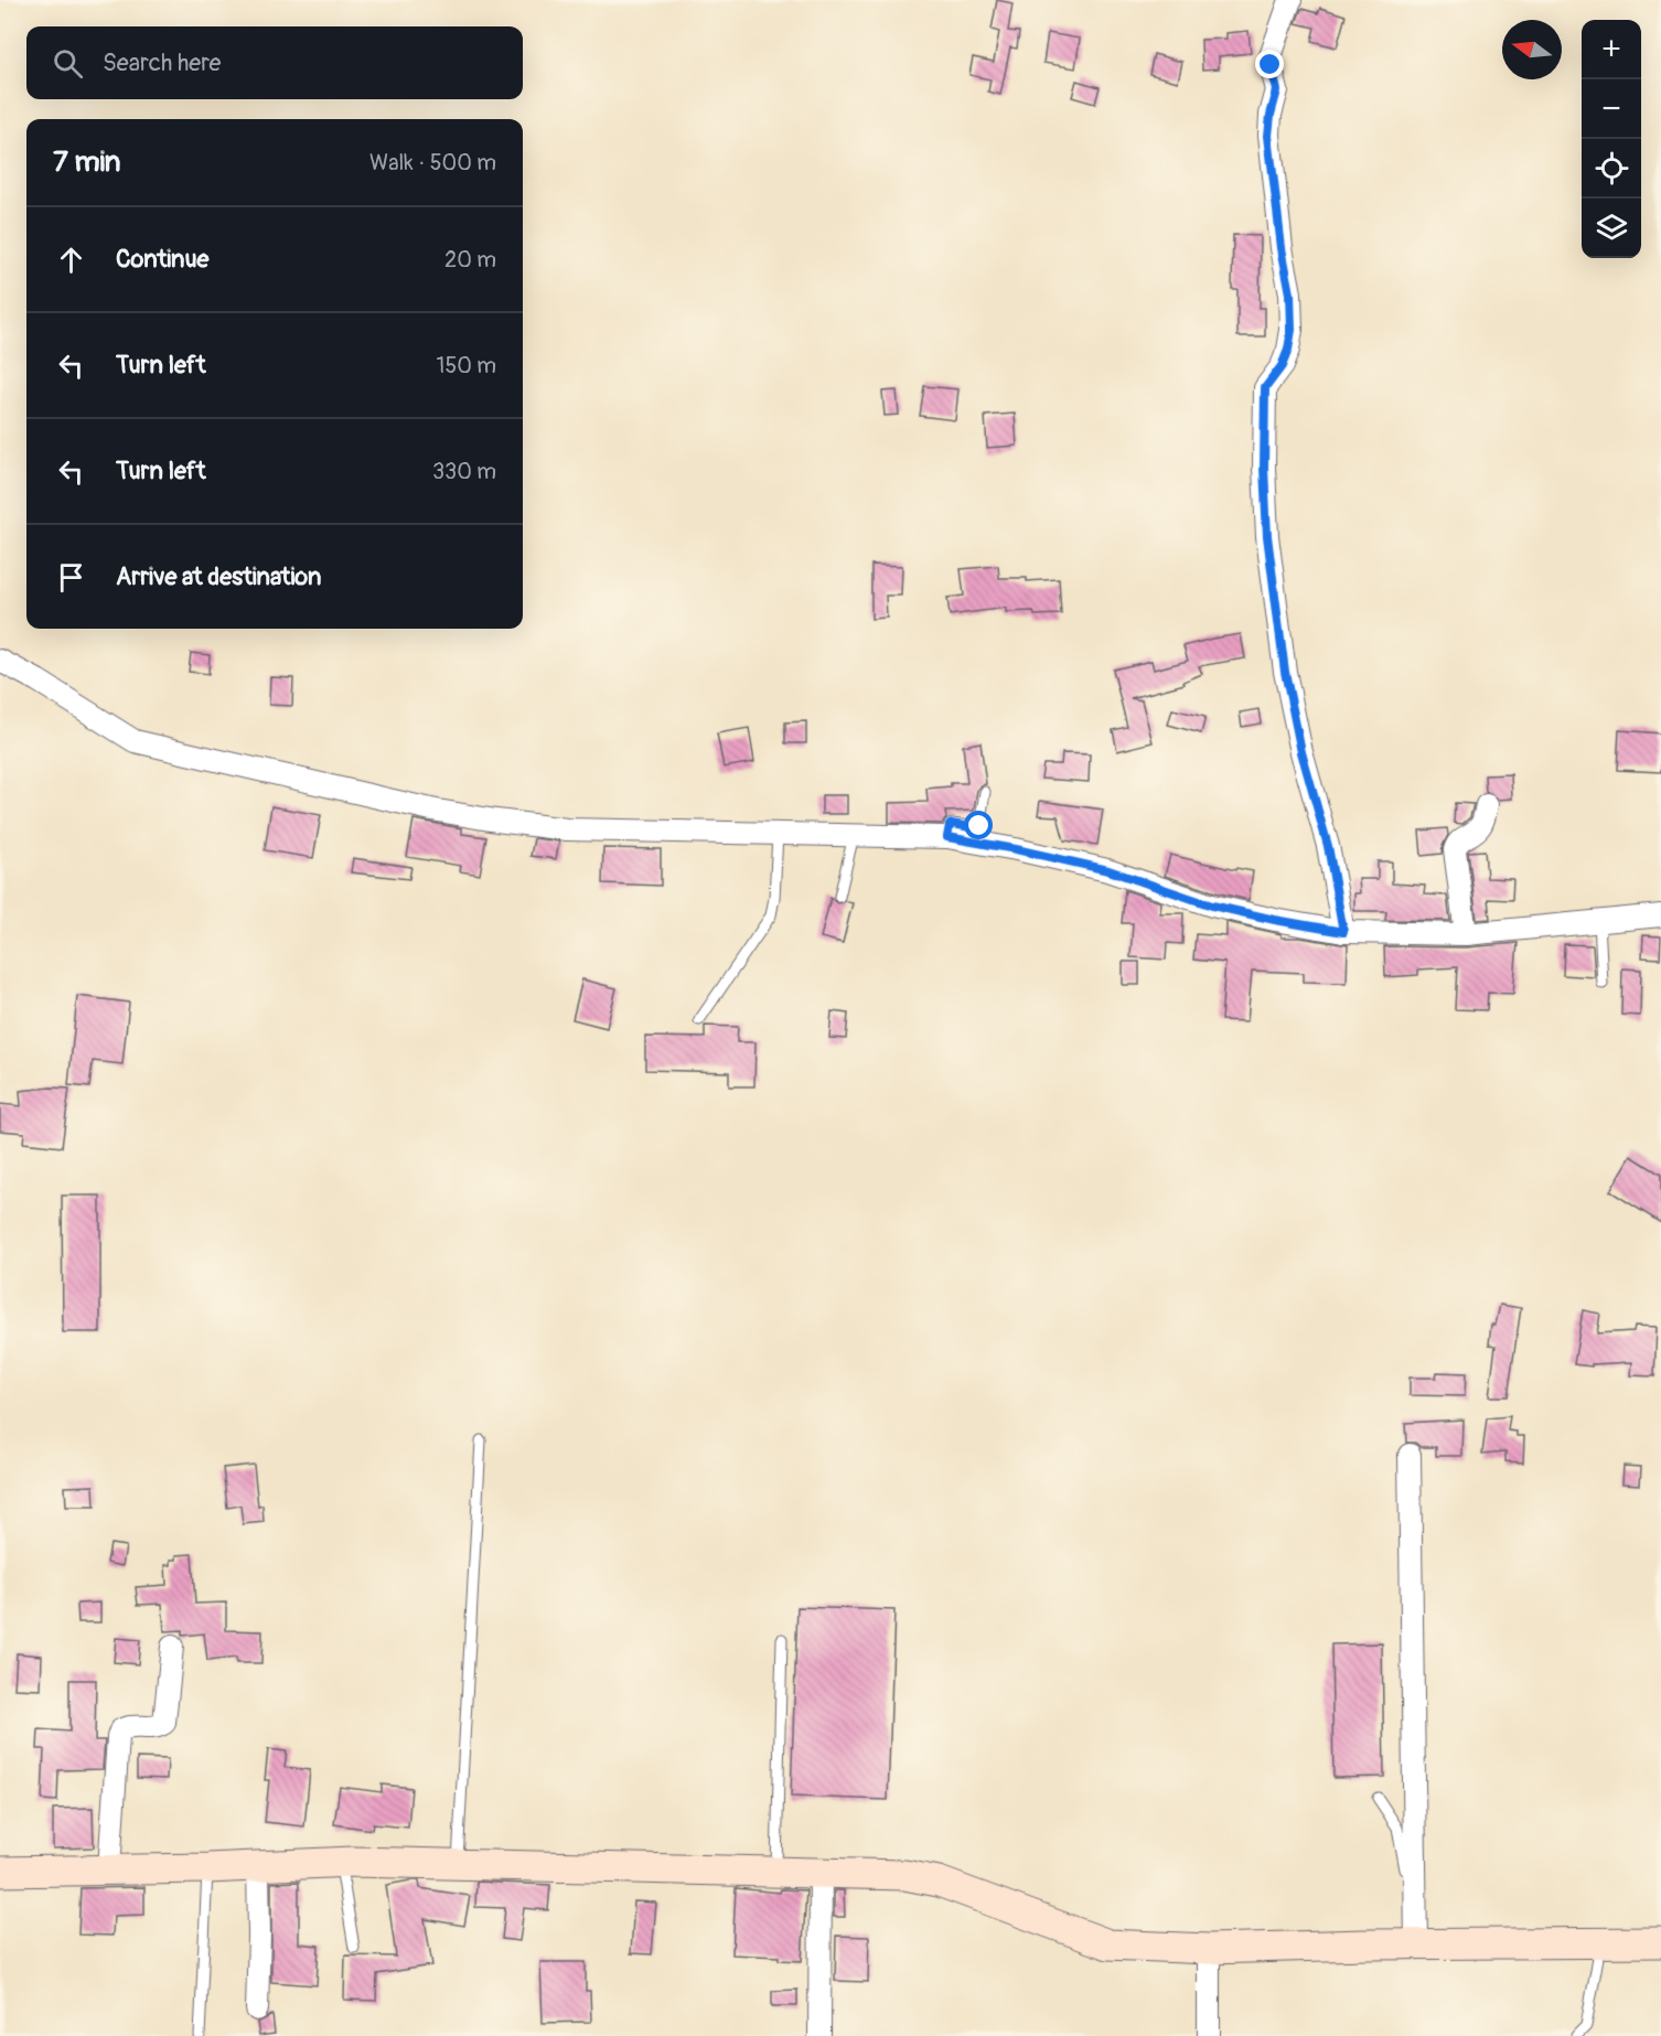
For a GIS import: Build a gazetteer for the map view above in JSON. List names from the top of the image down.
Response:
{
  "north": "left",
  "page": {
    "map_buttons": ["+", "−"],
    "search": "Search here",
    "heading": ["7 min", "Walk · 500 m"],
    "list": [
      ["Continue", "20 m"],
      ["Turn left", "150 m"],
      ["Turn left", "330 m"],
      "Arrive at destination"
    ]
  }
}
